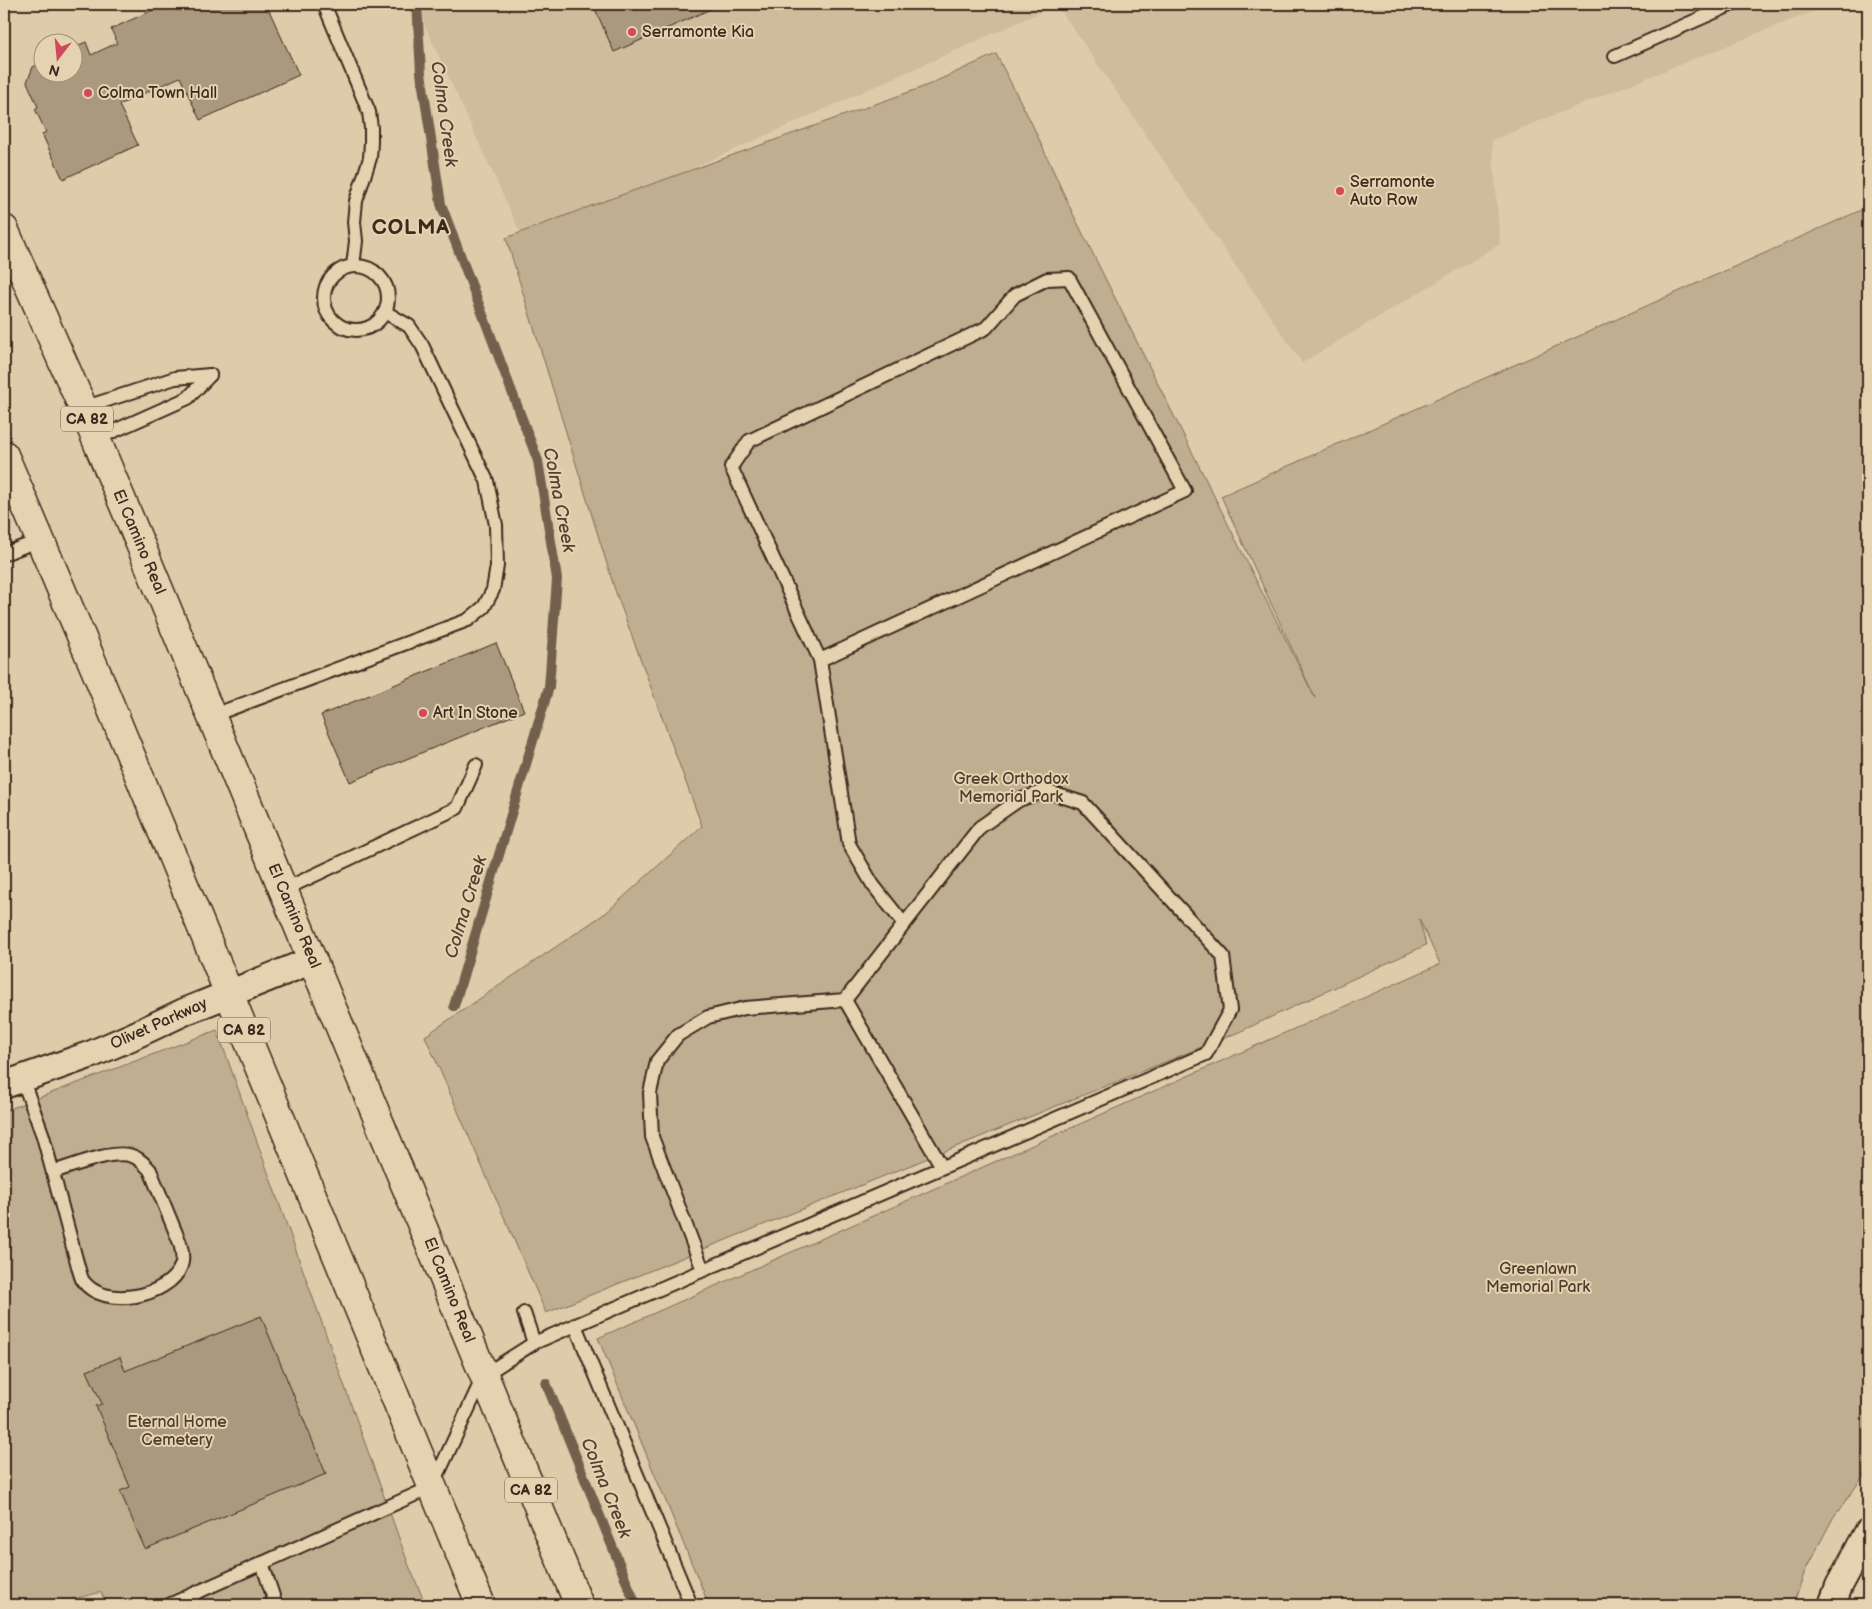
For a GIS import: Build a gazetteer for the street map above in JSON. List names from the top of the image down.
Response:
{
  "streets": {
    "main road": ["CA 82", "El Camino Real"],
    "street": ["Olivet Parkway"]
  },
  "crossings": [
    ["CA 82", "Olivet Parkway"],
    ["El Camino Real", "Olivet Parkway"]
  ],
  "districts": ["COLMA"],
  "water": ["Colma Creek"],
  "parks": ["Greek Orthodox Memorial Park", "Greenlawn Memorial Park", "Eternal Home Cemetery"],
  "places": [
    "Serramonte Kia",
    "Colma Town Hall",
    "Serramonte Auto Row",
    "Art In Stone"
  ],
  "north": "bottom"
}
